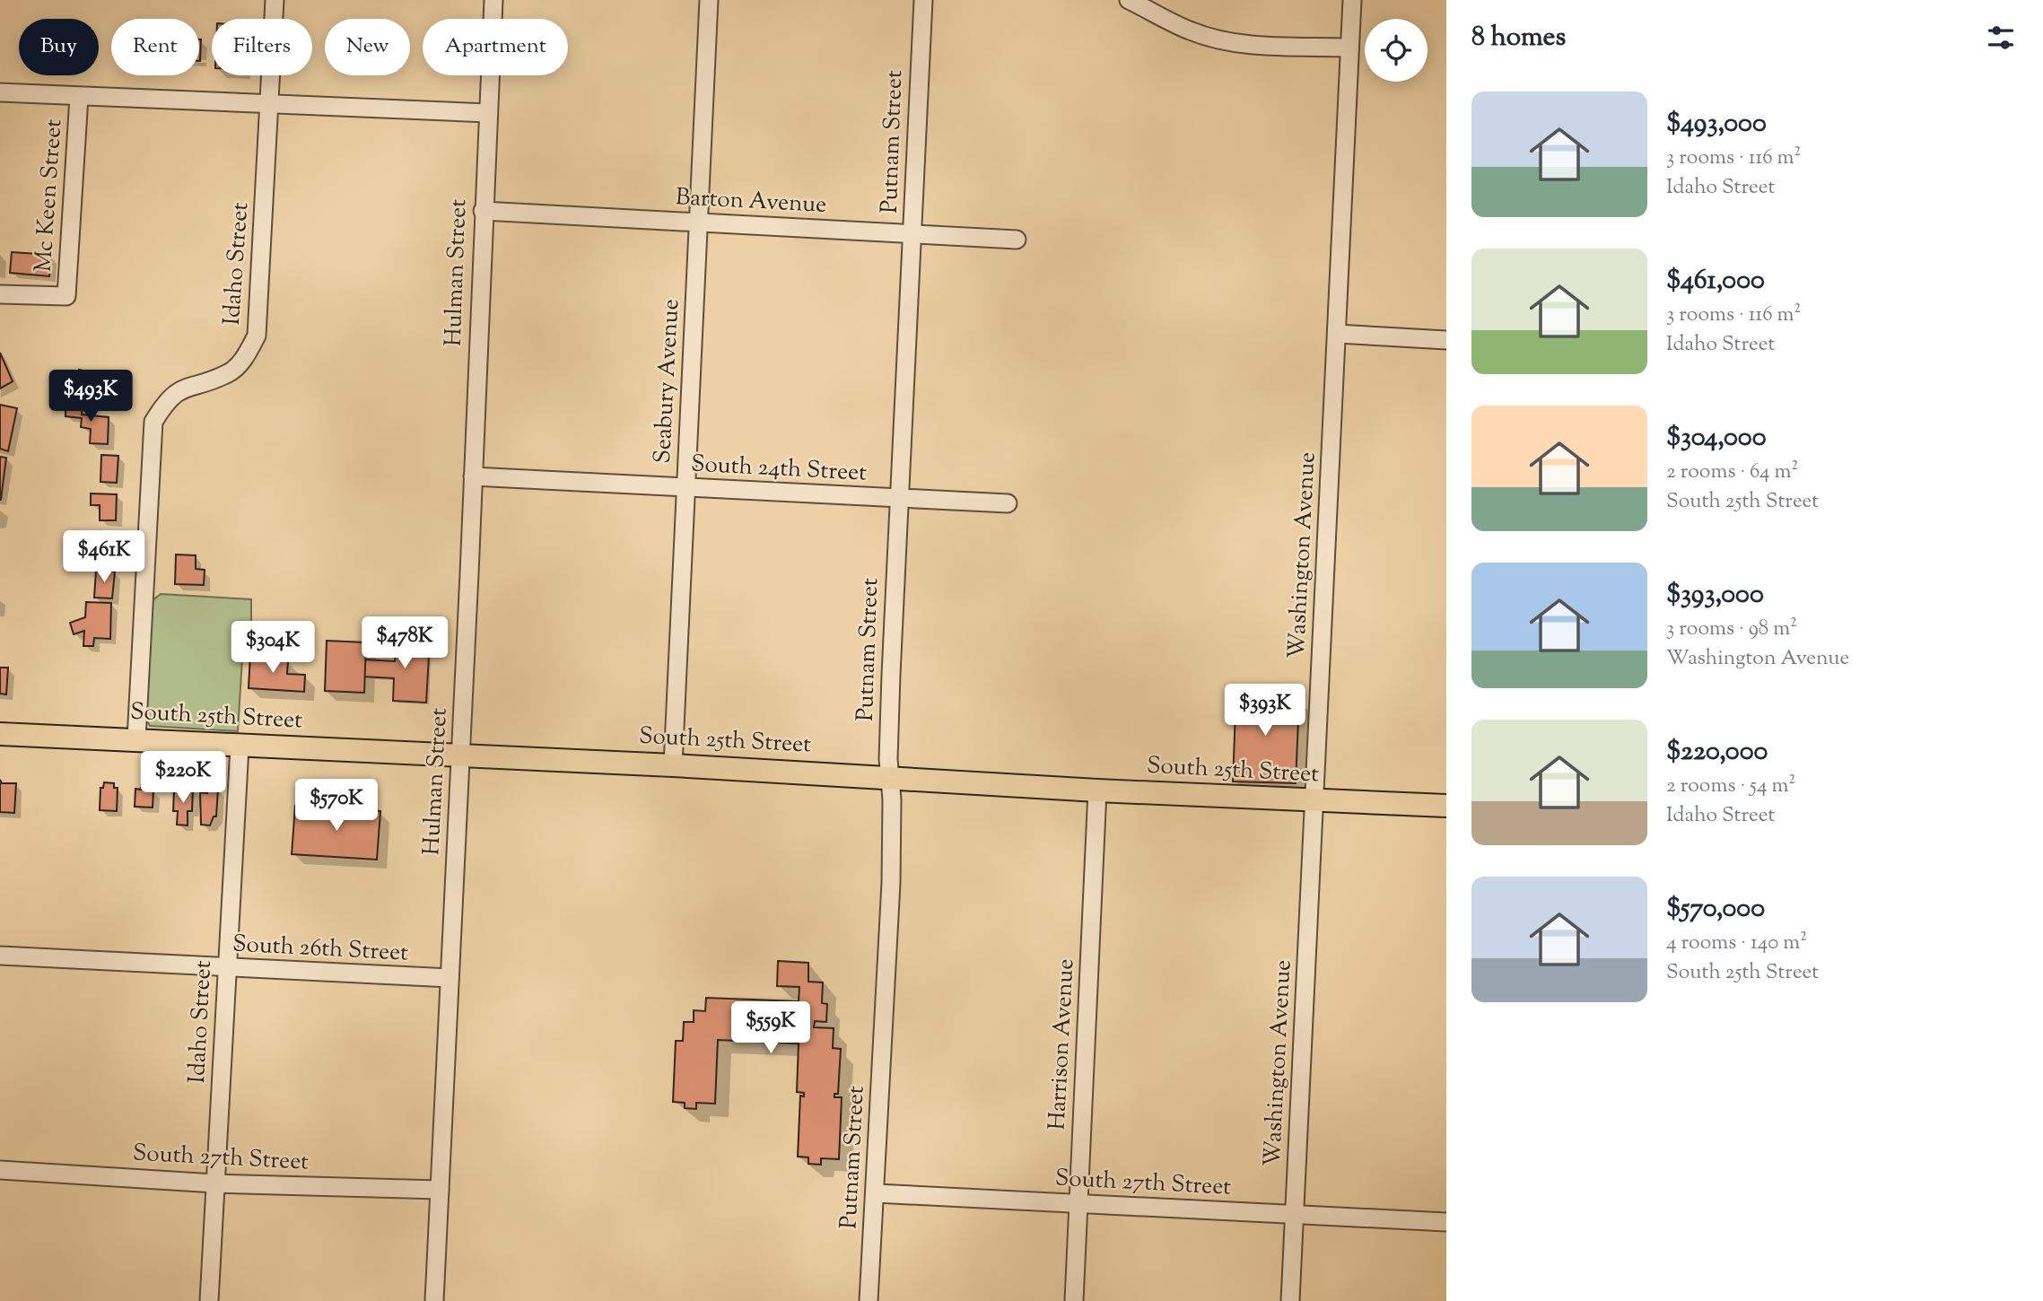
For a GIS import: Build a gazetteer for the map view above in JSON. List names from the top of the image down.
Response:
{
  "streets": {
    "main road": ["South 25th Street"],
    "street": [
      "Putnam Street",
      "Mc Keen Street",
      "Barton Avenue",
      "Idaho Street",
      "Hulman Street",
      "Seabury Avenue",
      "South 24th Street",
      "Washington Avenue",
      "South 26th Street",
      "Harrison Avenue",
      "South 27th Street"
    ]
  },
  "crossings": [
    ["Putnam Street", "Barton Avenue"],
    ["Putnam Street", "South 24th Street"],
    ["Putnam Street", "South 25th Street"],
    ["Putnam Street", "South 27th Street"],
    ["Barton Avenue", "Hulman Street"],
    ["Barton Avenue", "Seabury Avenue"],
    ["Idaho Street", "South 25th Street"],
    ["Idaho Street", "South 26th Street"],
    ["Idaho Street", "South 27th Street"],
    ["Hulman Street", "South 24th Street"],
    ["Hulman Street", "South 25th Street"],
    ["Hulman Street", "South 26th Street"],
    ["Hulman Street", "South 27th Street"],
    ["Seabury Avenue", "South 24th Street"],
    ["Seabury Avenue", "South 25th Street"],
    ["Washington Avenue", "South 25th Street"],
    ["Washington Avenue", "South 27th Street"],
    ["South 25th Street", "Harrison Avenue"],
    ["Harrison Avenue", "South 27th Street"]
  ],
  "page": {
    "heading": "8 homes",
    "chip": [
      "Buy",
      "Rent",
      "Filters",
      "New",
      "Apartment"
    ],
    "list": [
      {
        "name": "$493,000",
        "note": "3 rooms · 116 m² · Idaho Street"
      },
      {
        "name": "$461,000",
        "note": "3 rooms · 116 m² · Idaho Street"
      },
      {
        "name": "$304,000",
        "note": "2 rooms · 64 m² · South 25th Street"
      },
      {
        "name": "$393,000",
        "note": "3 rooms · 98 m² · Washington Avenue"
      },
      {
        "name": "$220,000",
        "note": "2 rooms · 54 m² · Idaho Street"
      },
      {
        "name": "$570,000",
        "note": "4 rooms · 140 m² · South 25th Street"
      }
    ],
    "price": [
      "$493K",
      "$461K",
      "$478K",
      "$304K",
      "$393K",
      "$220K",
      "$570K",
      "$559K"
    ]
  }
}
